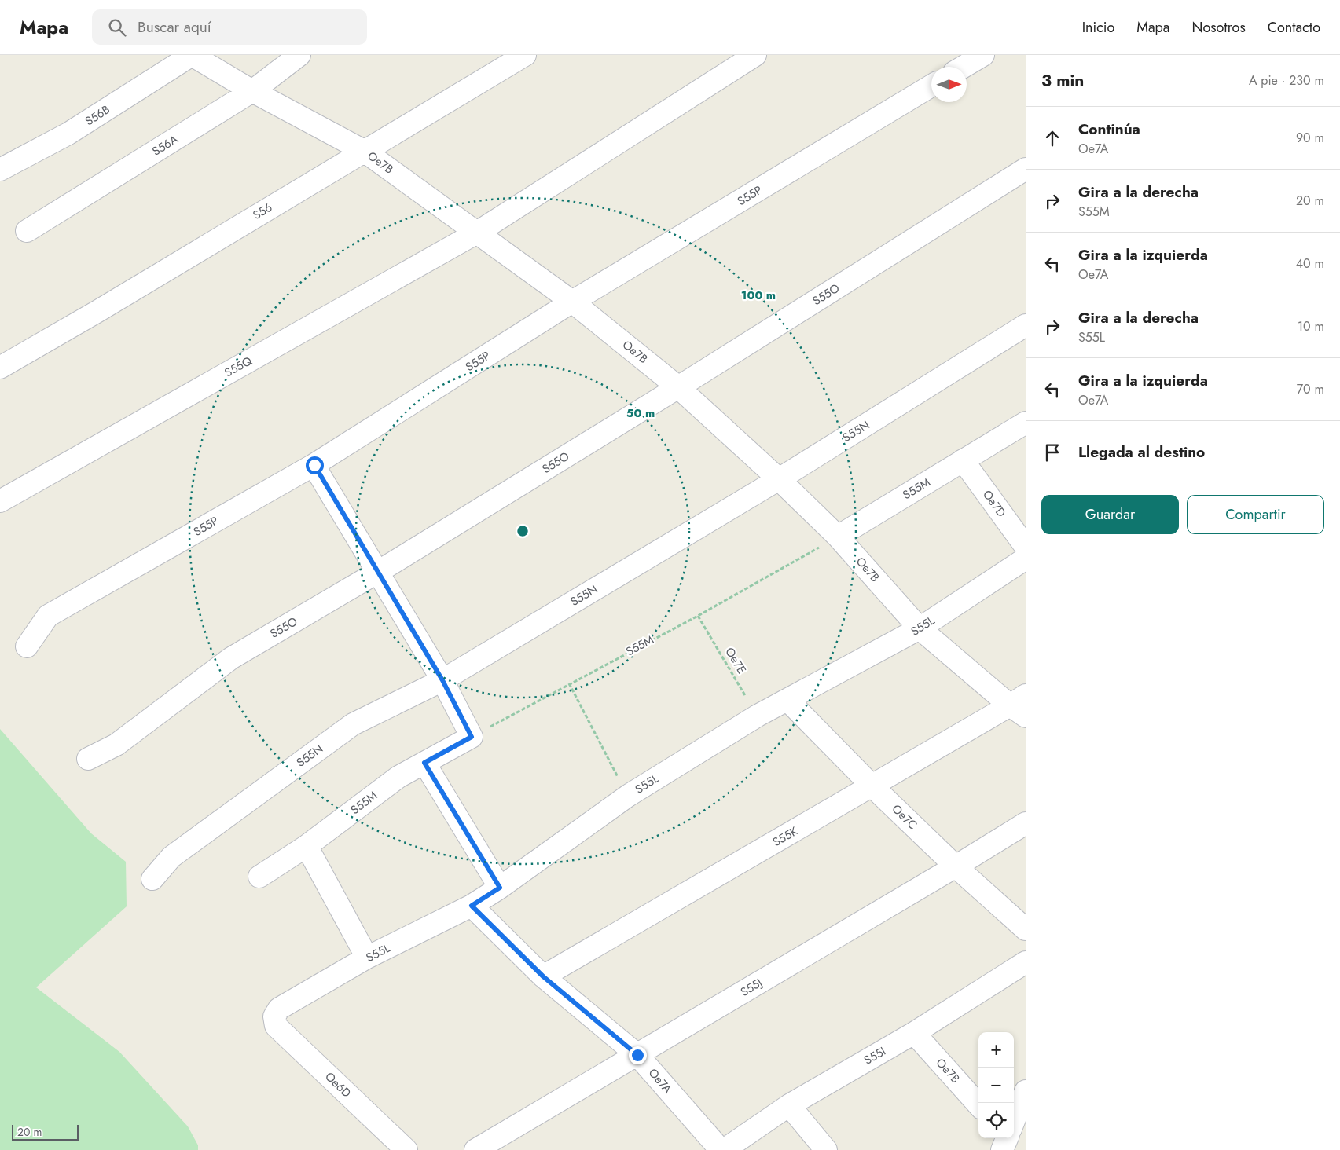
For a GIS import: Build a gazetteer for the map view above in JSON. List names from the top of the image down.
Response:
{
  "streets": {
    "street": [
      "S56B",
      "S56A",
      "Oe7B",
      "S55P",
      "S56",
      "S55O",
      "S55Q",
      "S55N",
      "S55M",
      "Oe7D",
      "S55L",
      "Oe7C",
      "S55K",
      "S55J",
      "S55I",
      "Oe7A",
      "Oe6D"
    ],
    "path": ["Oe7E"]
  },
  "crossings": [
    ["S56B", "Oe7B"],
    ["S56A", "Oe7B"],
    ["Oe7B", "S55P"],
    ["Oe7B", "S56"],
    ["Oe7B", "S55O"],
    ["Oe7B", "S55Q"],
    ["Oe7B", "S55N"],
    ["Oe7B", "S55M"],
    ["Oe7B", "S55L"],
    ["Oe7B", "S55K"],
    ["Oe7B", "S55I"],
    ["S55M", "Oe7D"],
    ["S55M", "Oe7E"],
    ["S55L", "Oe7E"],
    ["S55L", "Oe7C"],
    ["S55L", "Oe7A"],
    ["S55L", "Oe6D"],
    ["Oe7C", "S55K"],
    ["Oe7C", "S55J"],
    ["S55K", "Oe7A"],
    ["S55J", "Oe7A"],
    ["S55I", "Oe7A"]
  ],
  "scale_bar": "20 m",
  "north": "right",
  "page": {
    "header": "Mapa",
    "search": "Buscar aquí",
    "nav": [
      "Inicio",
      "Mapa",
      "Nosotros",
      "Contacto"
    ],
    "heading": ["3 min", "A pie · 230 m"],
    "list": [
      ["Continúa", "Oe7A", "90 m"],
      ["Gira a la derecha", "S55M", "20 m"],
      ["Gira a la izquierda", "Oe7A", "40 m"],
      ["Gira a la derecha", "S55L", "10 m"],
      ["Gira a la izquierda", "Oe7A", "70 m"],
      "Llegada al destino"
    ],
    "buttons": ["Guardar", "Compartir"],
    "map_buttons": ["+", "−"],
    "scale": "20 m"
  },
  "rings": ["100 m", "50 m"]
}
